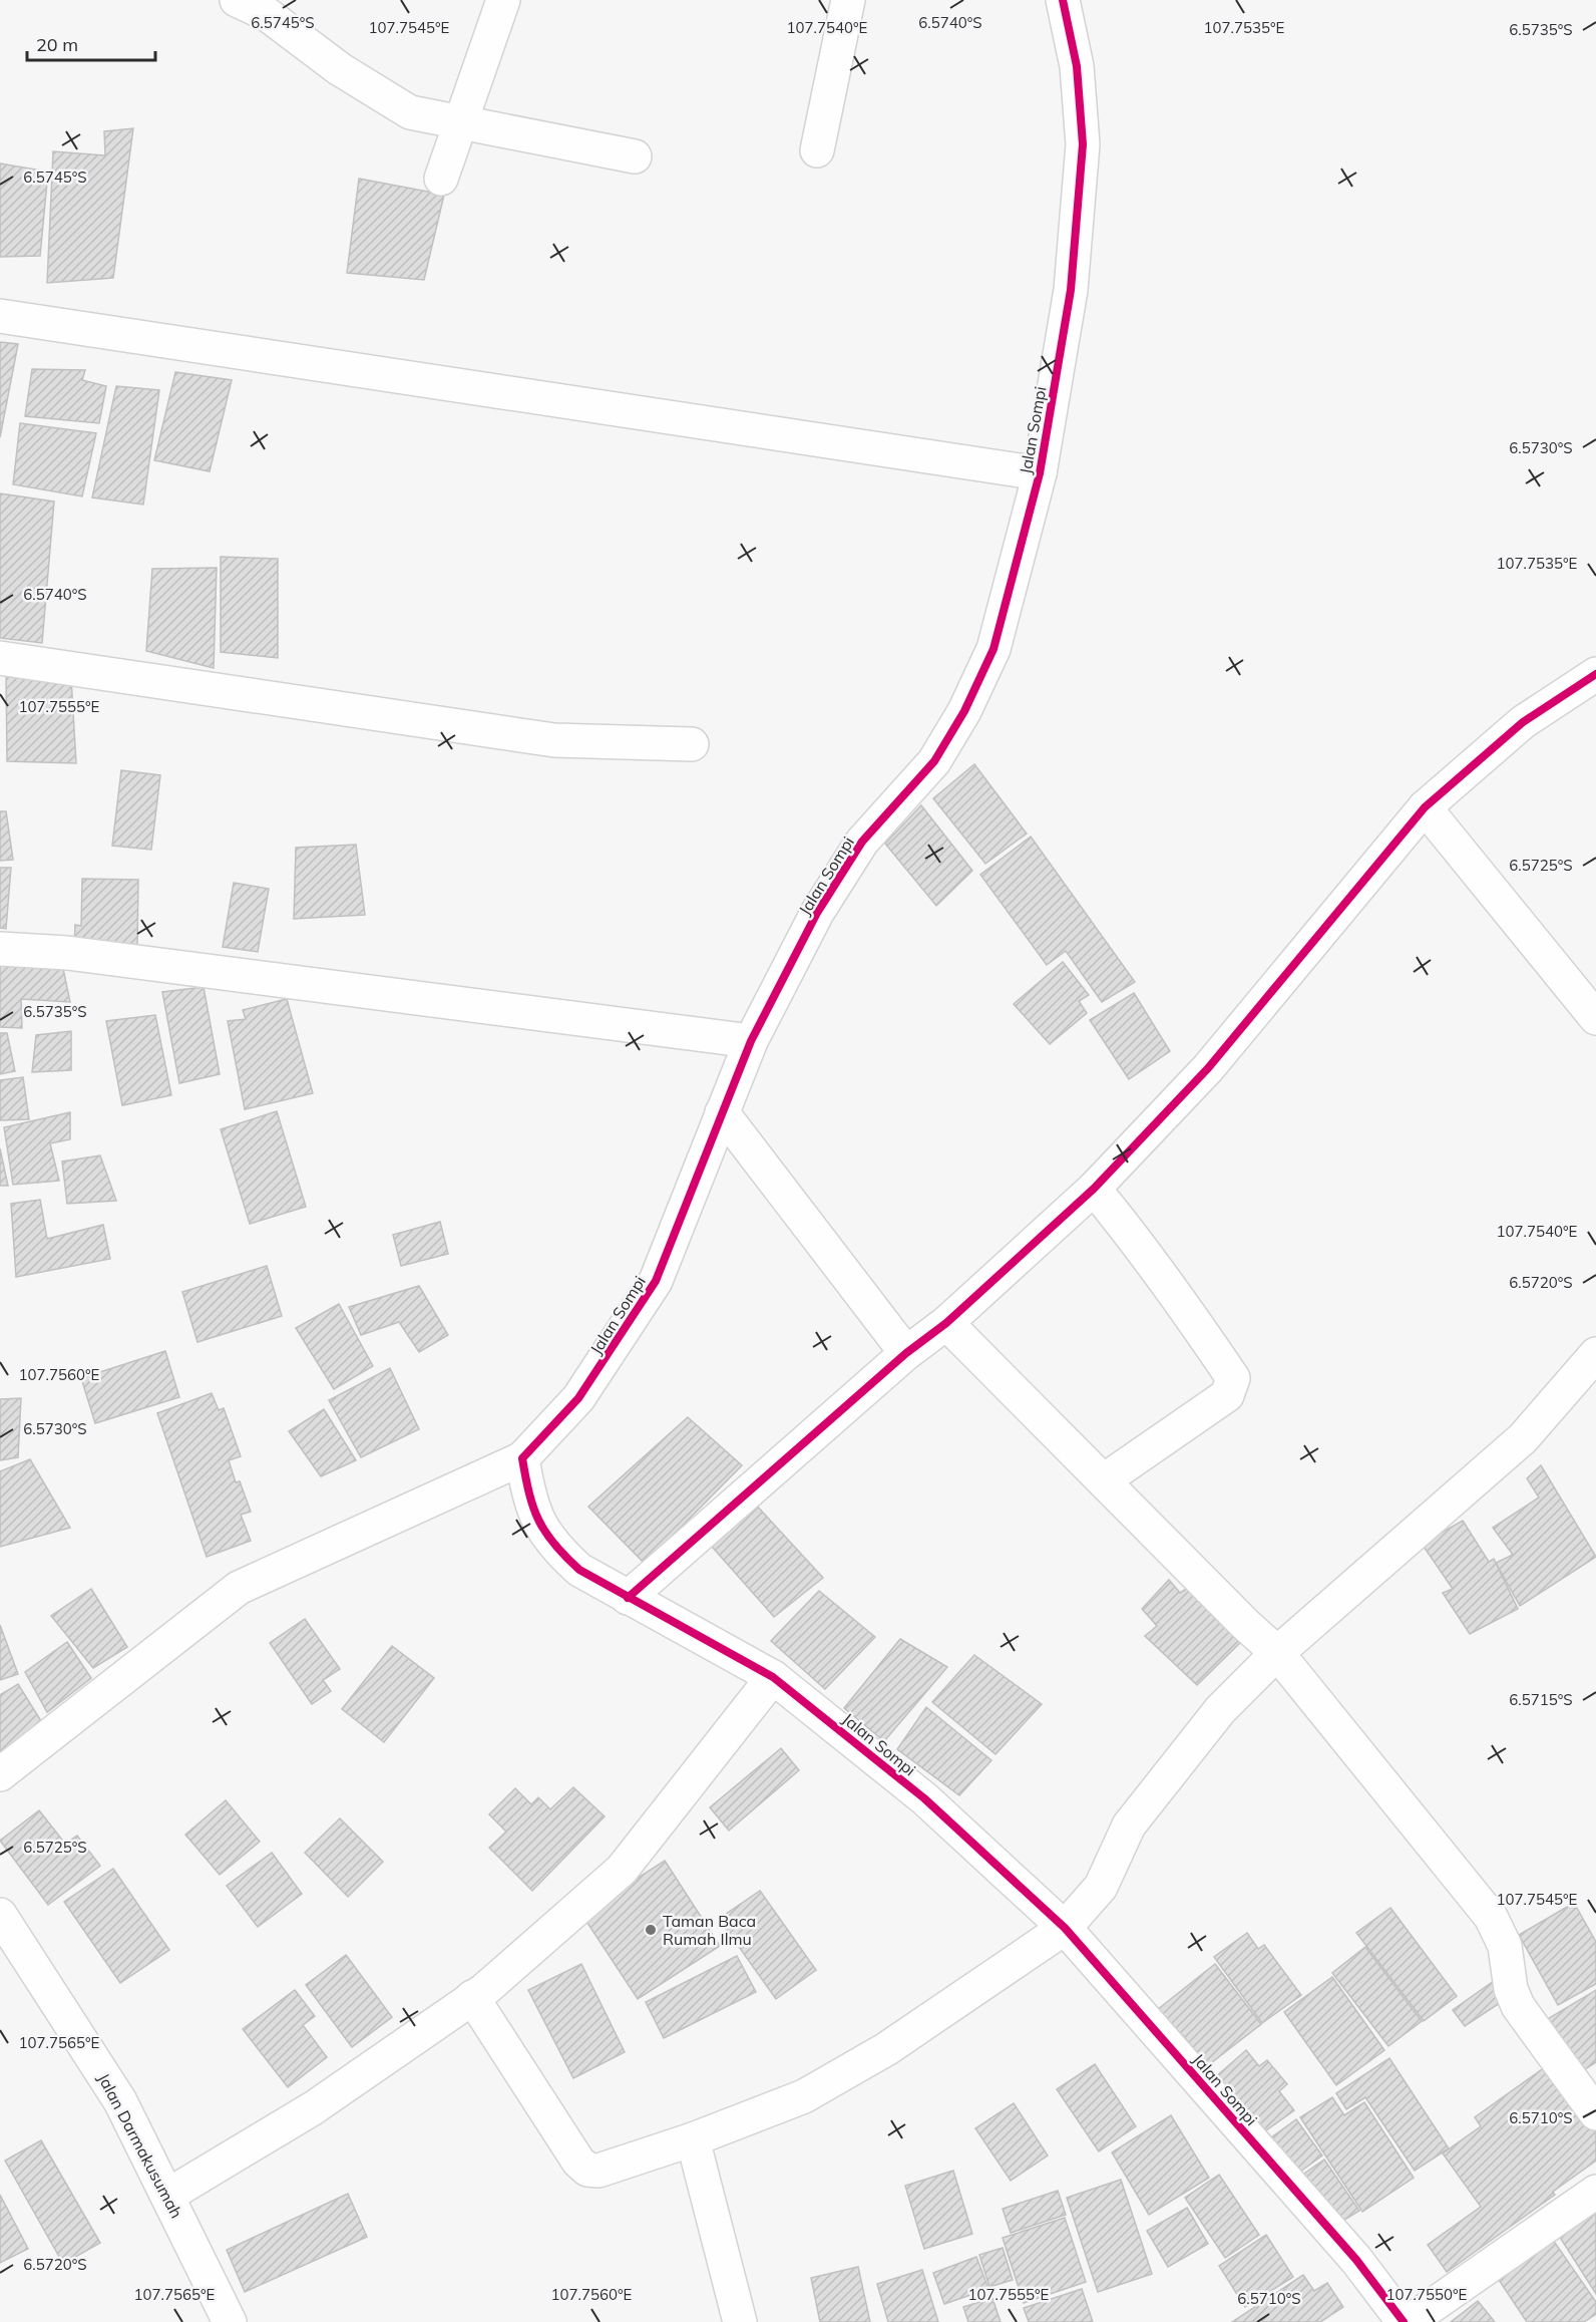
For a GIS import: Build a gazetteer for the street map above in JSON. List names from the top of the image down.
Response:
{
  "streets": {
    "street": ["Jalan Sompi", "Jalan Darmakusumah"]
  },
  "places": ["Taman Baca Rumah Ilmu"],
  "scale_bar": "20 m",
  "coordinates": [
    "6.5740°S",
    "6.5745°S",
    "107.7545°E",
    "107.7540°E",
    "107.7535°E",
    "6.5735°S",
    "6.5730°S",
    "107.7555°E",
    "6.5725°S",
    "6.5720°S",
    "107.7560°E",
    "6.5715°S",
    "107.7565°E",
    "6.5710°S",
    "107.7550°E"
  ]
}
